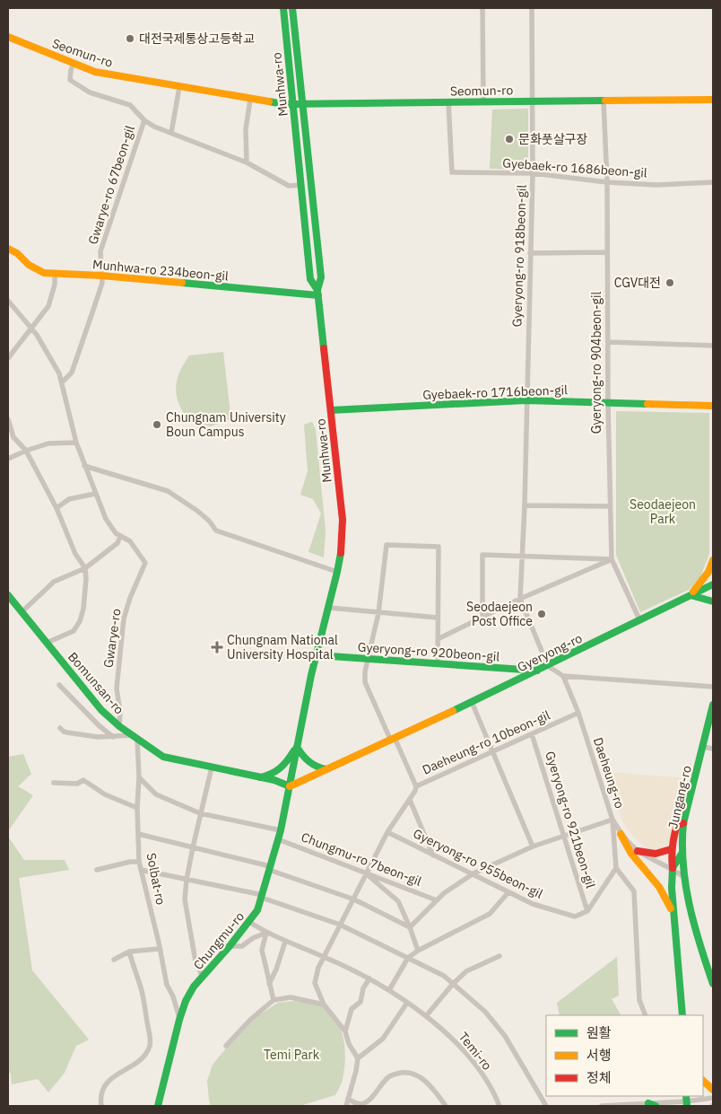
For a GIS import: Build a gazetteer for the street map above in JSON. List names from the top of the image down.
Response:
{
  "streets": {
    "main road": [
      "Seomun-ro",
      "Munhwa-ro",
      "Munhwa-ro 234beon-gil",
      "Gyebaek-ro 1716beon-gil",
      "Gyeryong-ro 920beon-gil",
      "Gyeryong-ro",
      "Bomunsan-ro",
      "Jungang-ro",
      "Chungmu-ro"
    ],
    "street": [
      "Gyebaek-ro 1686beon-gil",
      "Gwarye-ro 67beon-gil",
      "Gyeryong-ro 918beon-gil",
      "Gyeryong-ro 904beon-gil",
      "Gwarye-ro",
      "Daeheung-ro 10beon-gil",
      "Daeheung-ro",
      "Gyeryong-ro 921beon-gil",
      "Chungmu-ro 7beon-gil",
      "Gyeryong-ro 955beon-gil",
      "Solbat-ro",
      "Temi-ro"
    ]
  },
  "crossings": [
    ["Seomun-ro", "Munhwa-ro"],
    ["Seomun-ro", "Gyebaek-ro 1686beon-gil"],
    ["Seomun-ro", "Gyeryong-ro 918beon-gil"],
    ["Seomun-ro", "Gyeryong-ro 904beon-gil"],
    ["Munhwa-ro", "Munhwa-ro 234beon-gil"],
    ["Munhwa-ro", "Gyebaek-ro 1716beon-gil"],
    ["Munhwa-ro", "Gyeryong-ro 920beon-gil"],
    ["Munhwa-ro", "Gyeryong-ro"],
    ["Munhwa-ro", "Bomunsan-ro"],
    ["Munhwa-ro", "Chungmu-ro"],
    ["Gyebaek-ro 1686beon-gil", "Gyeryong-ro 918beon-gil"],
    ["Gyebaek-ro 1686beon-gil", "Gyeryong-ro 904beon-gil"],
    ["Gwarye-ro 67beon-gil", "Munhwa-ro 234beon-gil"],
    ["Gwarye-ro 67beon-gil", "Gwarye-ro"],
    ["Gyeryong-ro 918beon-gil", "Gyebaek-ro 1716beon-gil"],
    ["Gyeryong-ro 918beon-gil", "Gyeryong-ro"],
    ["Gyeryong-ro 904beon-gil", "Gyebaek-ro 1716beon-gil"],
    ["Gyeryong-ro 904beon-gil", "Gyeryong-ro"],
    ["Gwarye-ro", "Bomunsan-ro"],
    ["Gyeryong-ro 920beon-gil", "Gyeryong-ro"],
    ["Gyeryong-ro", "Bomunsan-ro"],
    ["Gyeryong-ro", "Chungmu-ro"],
    ["Bomunsan-ro", "Solbat-ro"],
    ["Bomunsan-ro", "Chungmu-ro"],
    ["Daeheung-ro 10beon-gil", "Daeheung-ro"],
    ["Daeheung-ro 10beon-gil", "Gyeryong-ro 921beon-gil"],
    ["Daeheung-ro 10beon-gil", "Chungmu-ro 7beon-gil"],
    ["Daeheung-ro 10beon-gil", "Gyeryong-ro 955beon-gil"],
    ["Daeheung-ro 10beon-gil", "Temi-ro"],
    ["Daeheung-ro", "Jungang-ro"],
    ["Gyeryong-ro 921beon-gil", "Gyeryong-ro 955beon-gil"],
    ["Chungmu-ro 7beon-gil", "Chungmu-ro"],
    ["Solbat-ro", "Chungmu-ro"],
    ["Chungmu-ro", "Temi-ro"]
  ],
  "parks": ["Seodaejeon Park", "Temi Park"],
  "places": {
    "other": [
      "대전국제통상고등학교",
      "문화풋살구장",
      "CGV대전",
      "Chungnam University Boun Campus",
      "Seodaejeon Post Office"
    ],
    "health": ["Chungnam National University Hospital"]
  },
  "legend": ["원활", "서행", "정체"]
}
